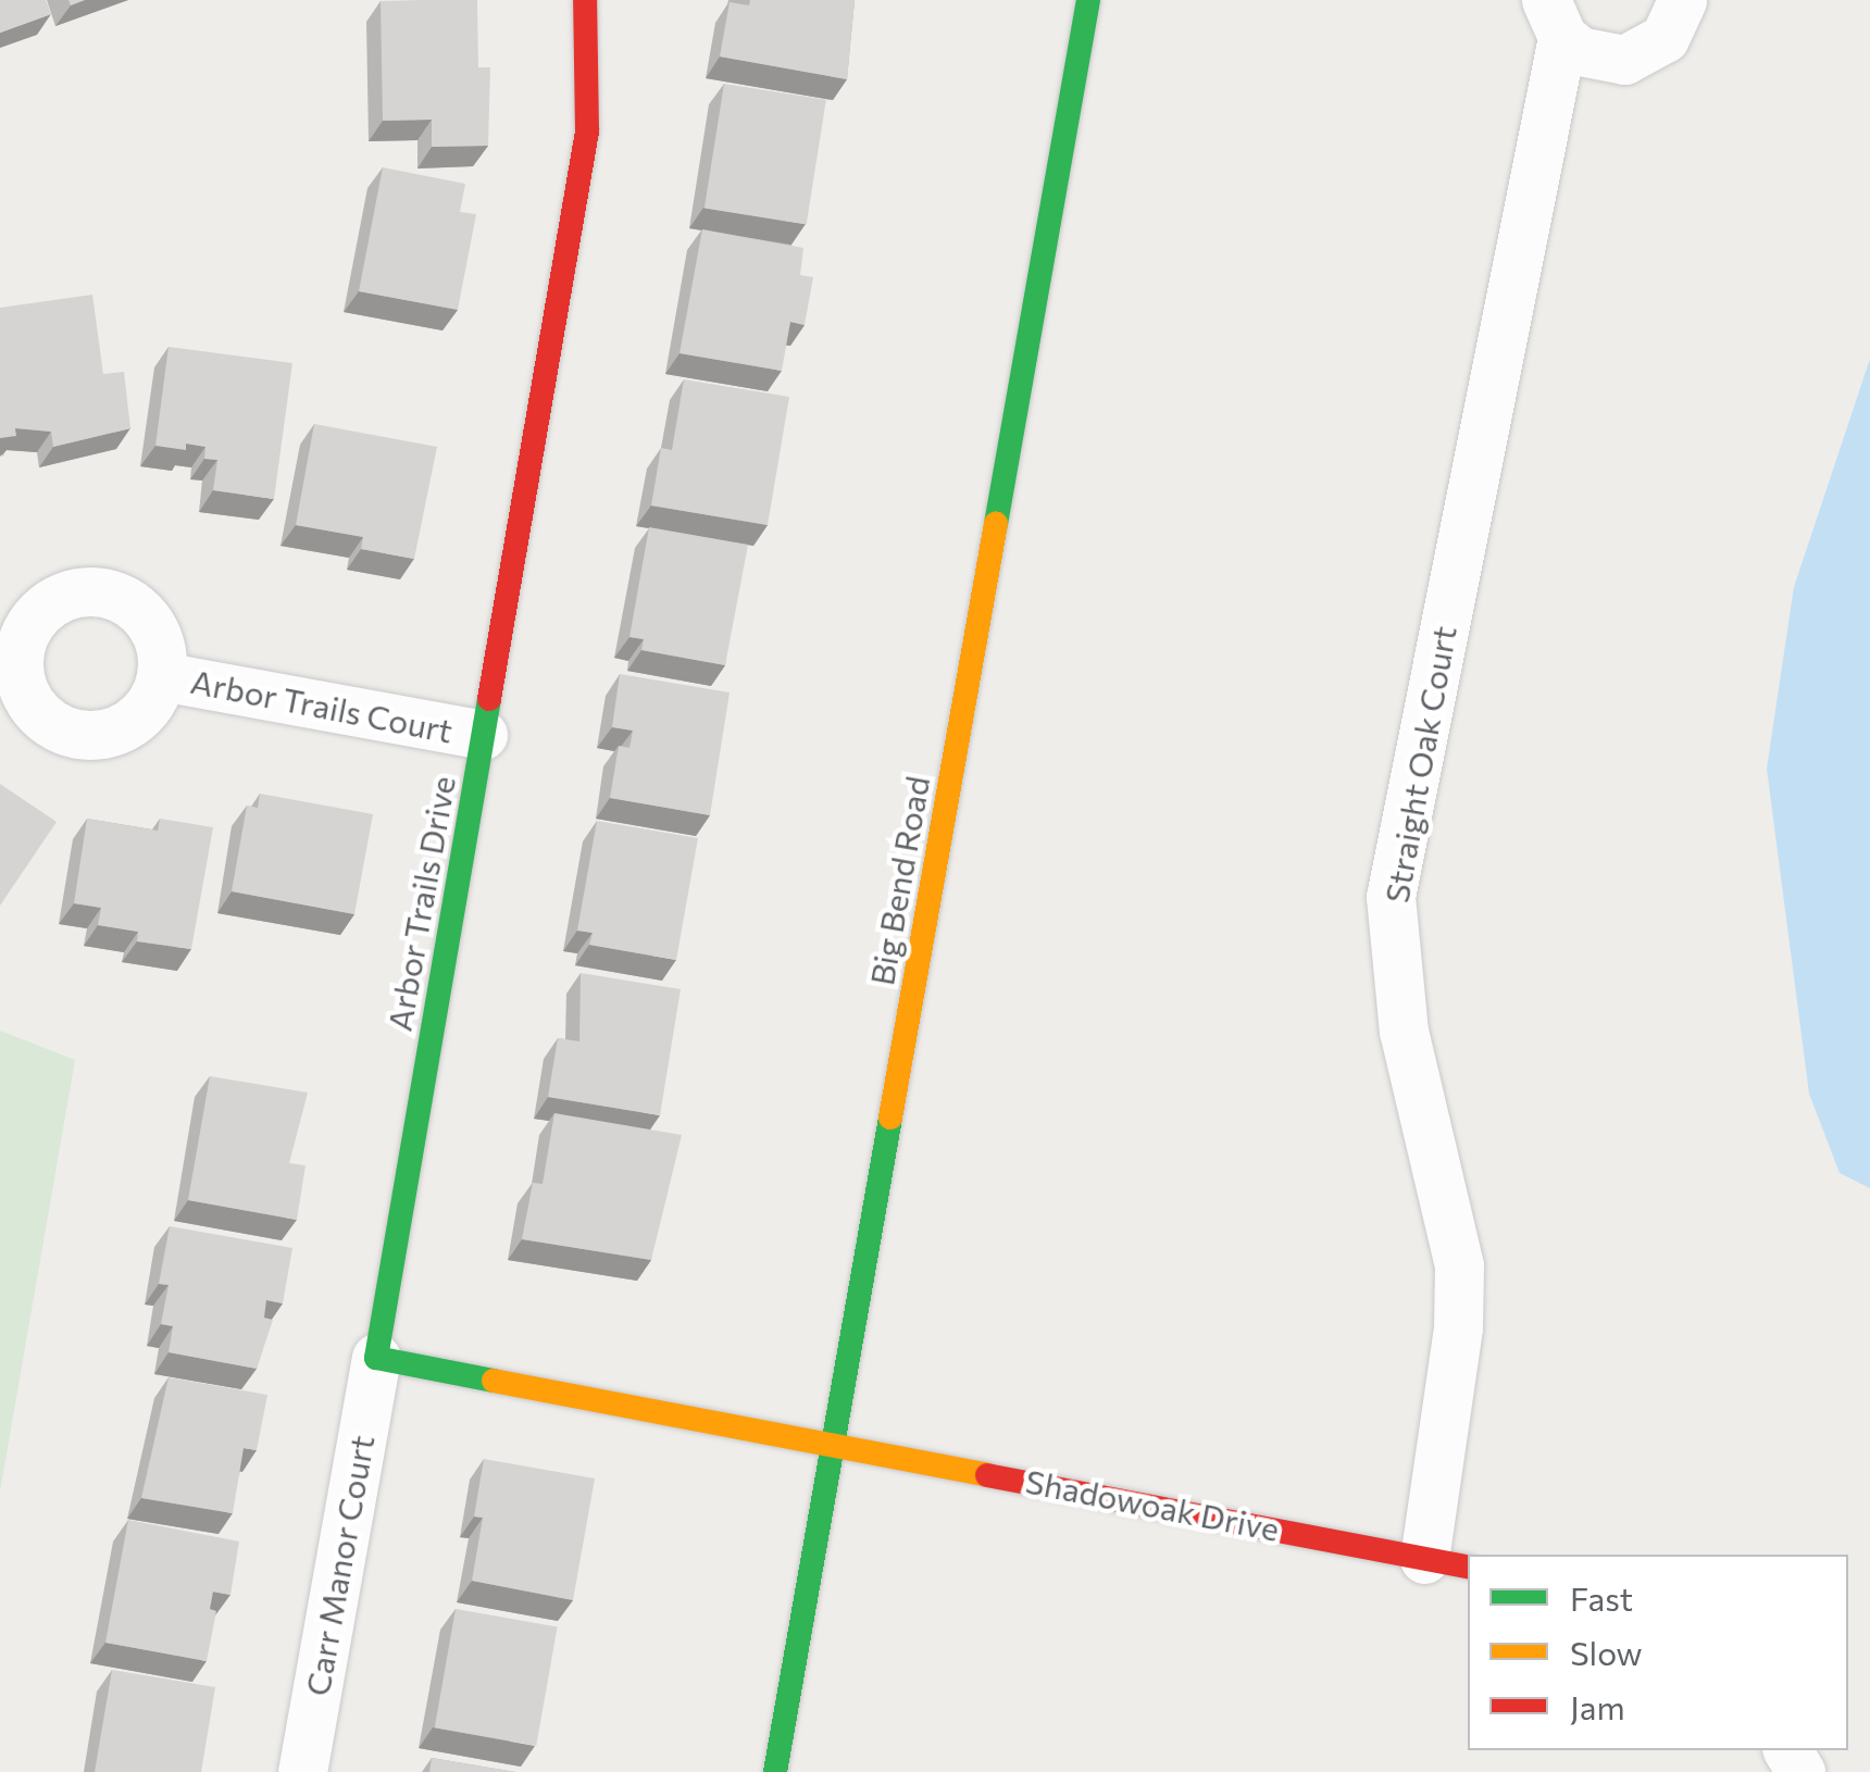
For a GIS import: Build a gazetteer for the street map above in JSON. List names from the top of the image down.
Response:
{
  "streets": {
    "street": [
      "Arbor Trails Court",
      "Straight Oak Court",
      "Big Bend Road",
      "Arbor Trails Drive",
      "Shadowoak Drive",
      "Carr Manor Court"
    ]
  },
  "crossings": [
    ["Arbor Trails Court", "Arbor Trails Drive"],
    ["Straight Oak Court", "Shadowoak Drive"],
    ["Big Bend Road", "Shadowoak Drive"],
    ["Arbor Trails Drive", "Carr Manor Court"]
  ],
  "legend": ["Fast", "Slow", "Jam"]
}
